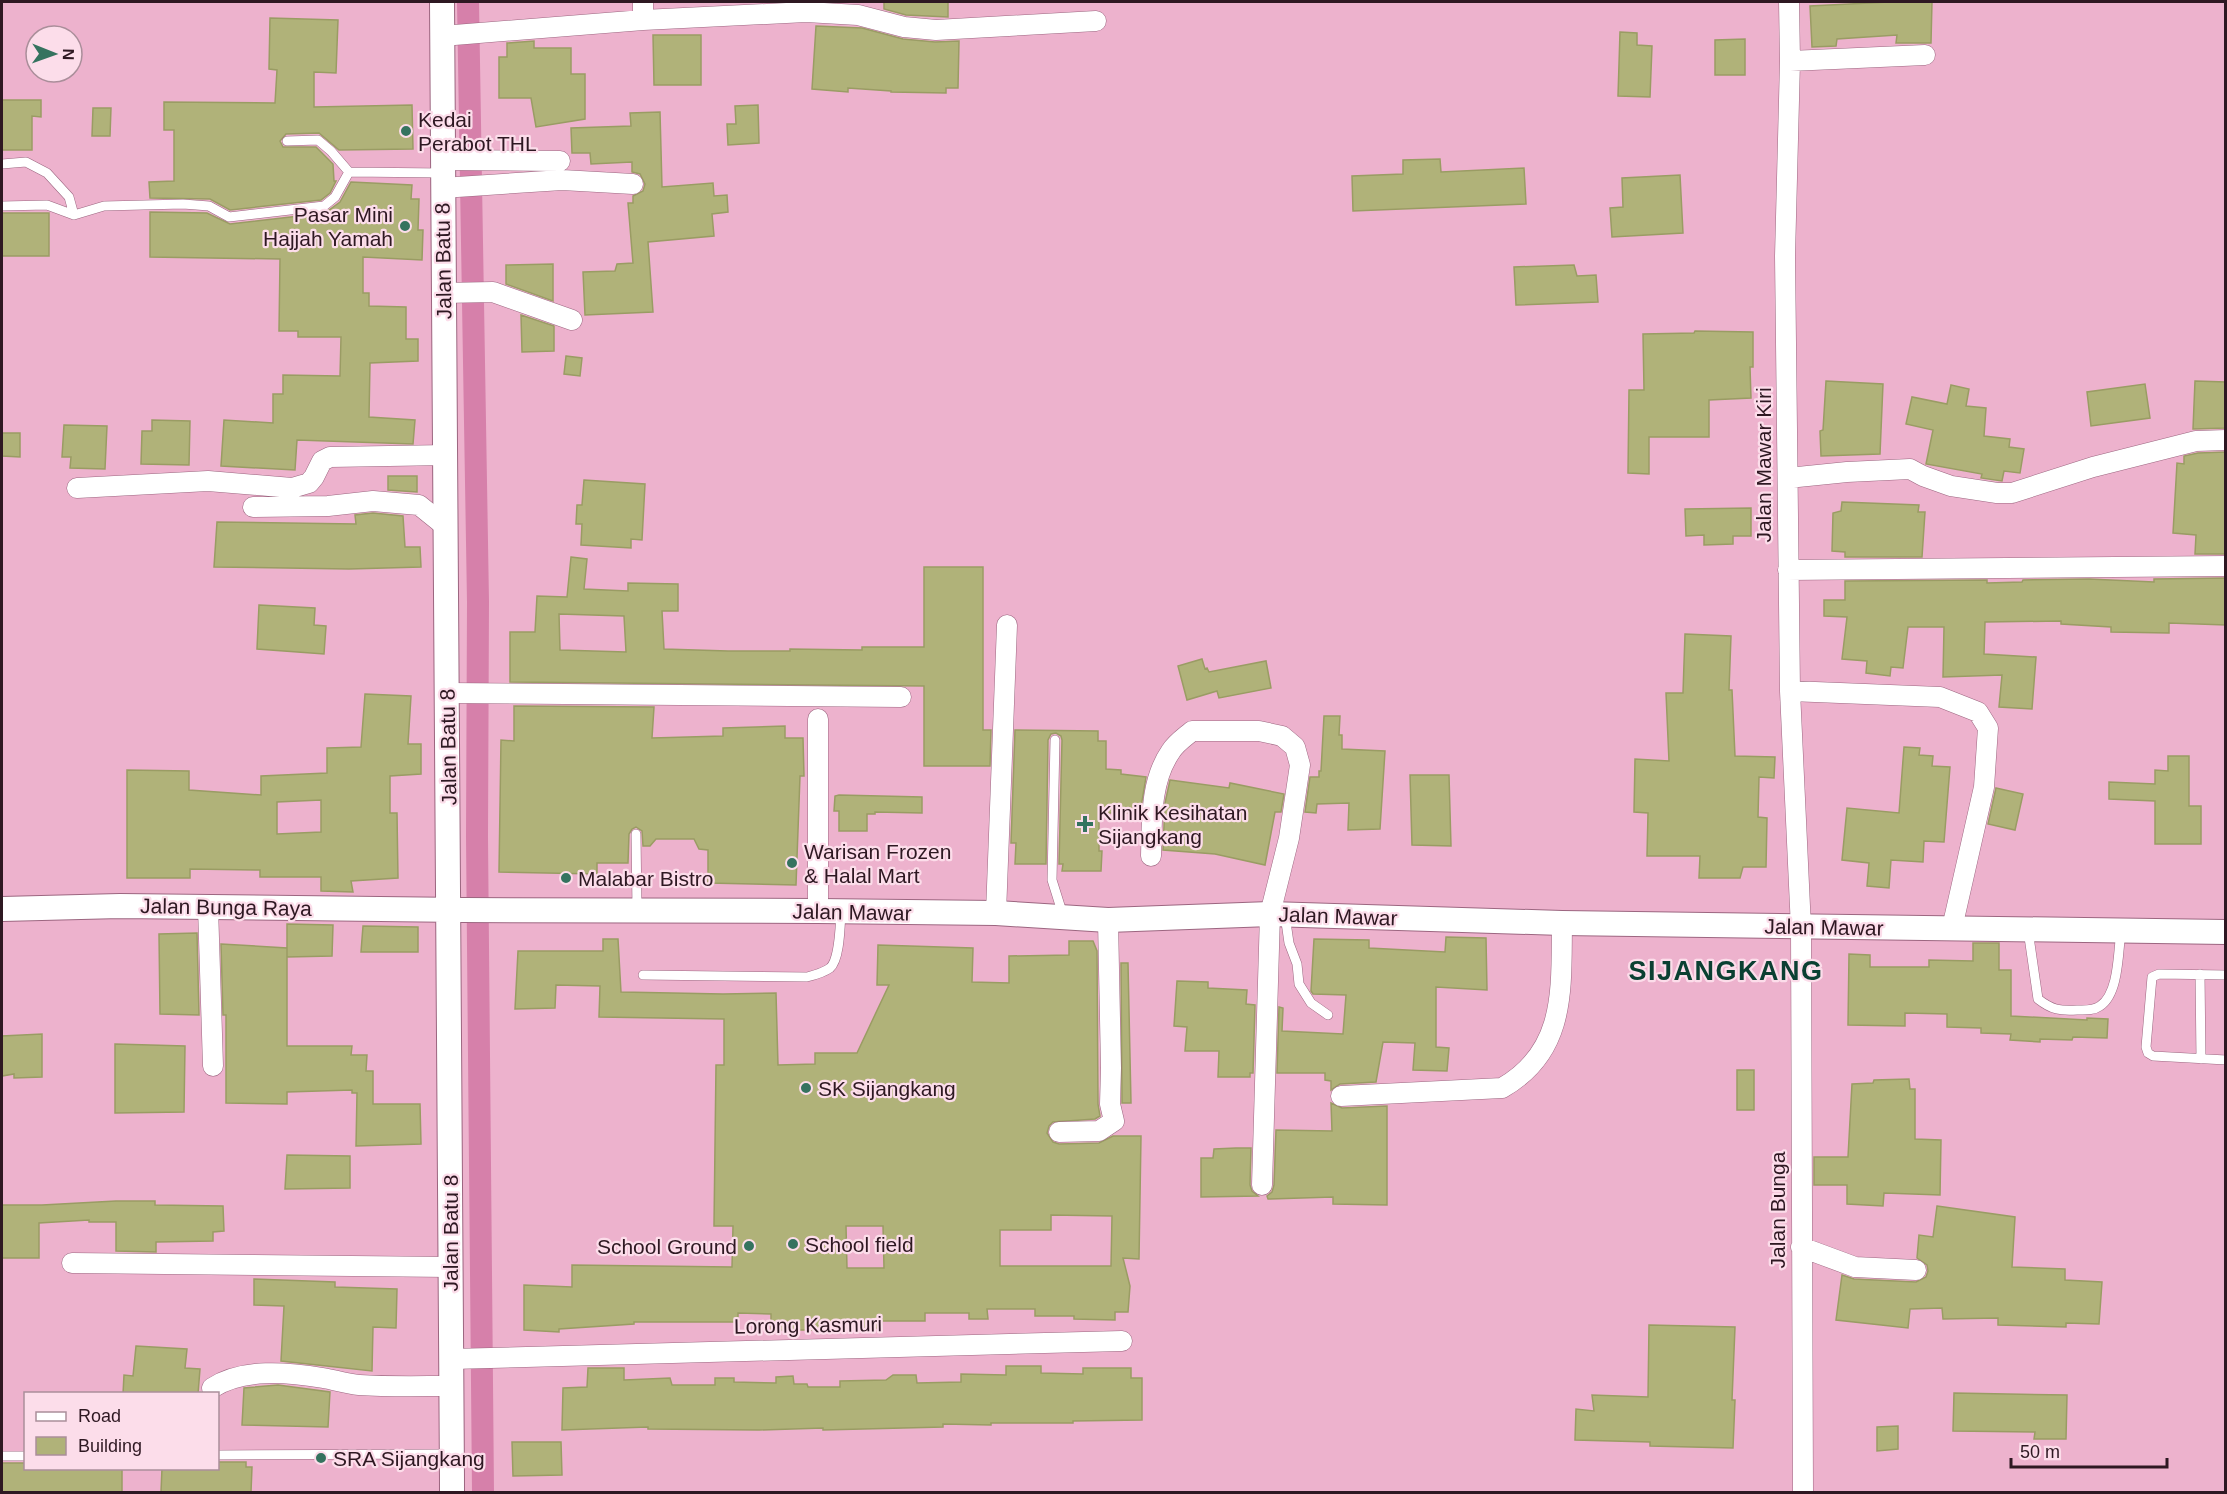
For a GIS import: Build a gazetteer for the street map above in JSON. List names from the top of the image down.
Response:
{
  "streets": {
    "street": [
      "Jalan Batu 8",
      "Jalan Mawar Kiri",
      "Jalan Bunga Raya",
      "Jalan Mawar",
      "Jalan Bunga",
      "Lorong Kasmuri"
    ]
  },
  "crossings": [
    ["Jalan Batu 8", "Jalan Bunga Raya"],
    ["Jalan Batu 8", "Jalan Mawar"],
    ["Jalan Batu 8", "Lorong Kasmuri"],
    ["Jalan Mawar Kiri", "Jalan Mawar"],
    ["Jalan Mawar Kiri", "Jalan Bunga"],
    ["Jalan Bunga Raya", "Jalan Mawar"],
    ["Jalan Mawar", "Jalan Bunga"]
  ],
  "districts": ["SIJANGKANG"],
  "places": {
    "other": [
      "Kedai Perabot THL",
      "Pasar Mini Hajjah Yamah",
      "Warisan Frozen & Halal Mart",
      "Malabar Bistro",
      "SK Sijangkang",
      "School field",
      "School Ground",
      "SRA Sijangkang"
    ],
    "health": ["Klinik Kesihatan Sijangkang"]
  },
  "legend": ["Road", "Building"],
  "scale_bar": "50 m",
  "north": "right"
}
